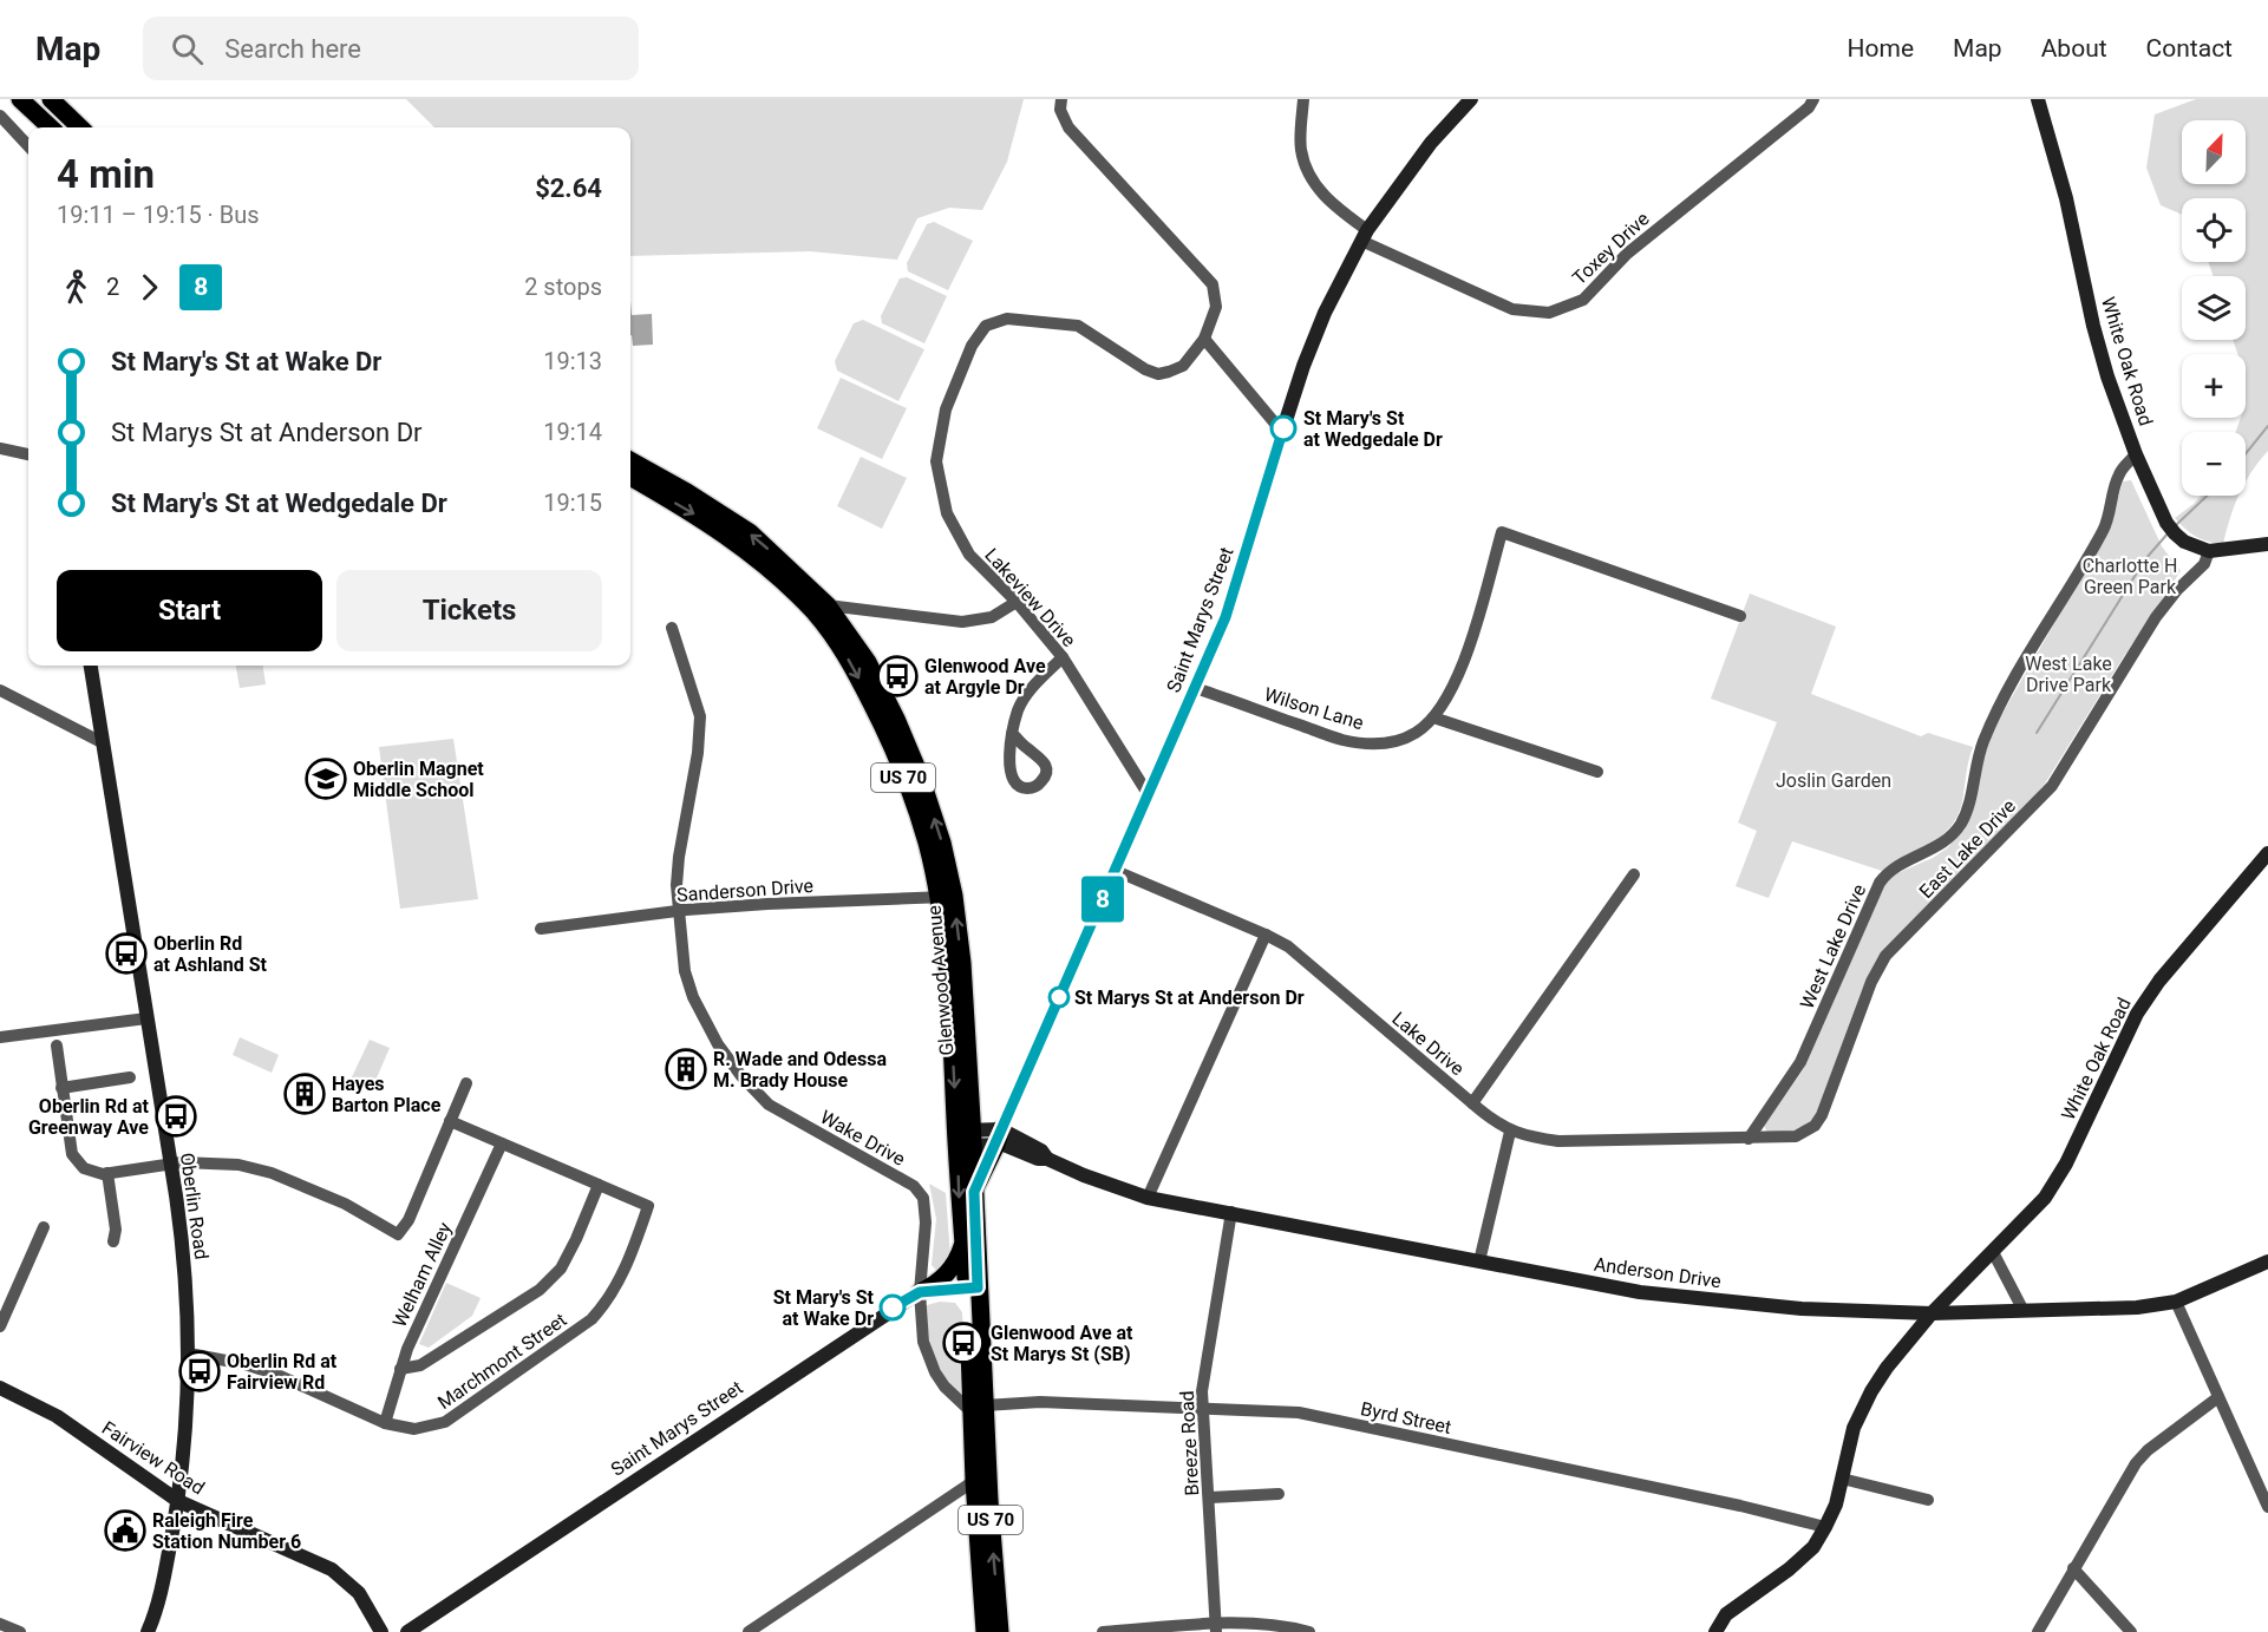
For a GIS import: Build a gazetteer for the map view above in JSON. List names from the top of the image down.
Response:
{
  "streets": {
    "main road": ["US 70", "Glenwood Avenue"],
    "street": [
      "Toxey Drive",
      "White Oak Road",
      "Lakeview Drive",
      "Saint Marys Street",
      "Wilson Lane",
      "East Lake Drive",
      "Sanderson Drive",
      "West Lake Drive",
      "Lake Drive",
      "Wake Drive",
      "Oberlin Road",
      "Anderson Drive",
      "Welham Alley",
      "Marchmont Street",
      "Byrd Street",
      "Breeze Road",
      "Fairview Road"
    ]
  },
  "crossings": [
    ["Toxey Drive", "Saint Marys Street"],
    ["White Oak Road", "East Lake Drive"],
    ["White Oak Road", "West Lake Drive"],
    ["White Oak Road", "Anderson Drive"],
    ["White Oak Road", "Byrd Street"],
    ["Lakeview Drive", "Saint Marys Street"],
    ["Saint Marys Street", "Wilson Lane"],
    ["Saint Marys Street", "Glenwood Avenue"],
    ["Saint Marys Street", "Lake Drive"],
    ["Saint Marys Street", "Wake Drive"],
    ["Saint Marys Street", "Anderson Drive"],
    ["East Lake Drive", "West Lake Drive"],
    ["East Lake Drive", "Lake Drive"],
    ["Sanderson Drive", "Glenwood Avenue"],
    ["Sanderson Drive", "Wake Drive"],
    ["West Lake Drive", "Lake Drive"],
    ["Glenwood Avenue", "Wake Drive"],
    ["Glenwood Avenue", "Byrd Street"],
    ["Wake Drive", "Byrd Street"],
    ["Oberlin Road", "Marchmont Street"],
    ["Oberlin Road", "Fairview Road"],
    ["Anderson Drive", "Breeze Road"],
    ["Welham Alley", "Marchmont Street"],
    ["Byrd Street", "Breeze Road"]
  ],
  "parks": ["Charlotte H Green Park", "West Lake Drive Park", "Joslin Garden"],
  "places": {
    "other": ["St Mary's St at Wedgedale Dr", "St Marys St at Anderson Dr", "St Mary's St at Wake Dr"],
    "bus stop": [
      "Glenwood Ave at Argyle Dr",
      "Oberlin Rd at Ashland St",
      "Oberlin Rd at Greenway Ave",
      "Glenwood Ave at St Marys St (SB)",
      "Oberlin Rd at Fairview Rd"
    ],
    "school or university": ["Oberlin Magnet Middle School"],
    "building": ["R. Wade and Odessa M. Brady House", "Hayes Barton Place"],
    "public building": ["Raleigh Fire Station Number 6"]
  },
  "lines": ["bus line 8"],
  "north": "top right",
  "page": {
    "header": "Map",
    "search": "Search here",
    "nav": [
      "Home",
      "Map",
      "About",
      "Contact"
    ],
    "on_map": "8",
    "map_buttons": ["+", "−"],
    "heading": ["4 min", "19:11 – 19:15 · Bus", "$2.64"],
    "legs": ["2", "8", "2 stops"],
    "list": [
      {
        "name": "St Mary's St at Wake Dr",
        "value": "19:13"
      },
      {
        "name": "St Marys St at Anderson Dr",
        "value": "19:14"
      },
      {
        "name": "St Mary's St at Wedgedale Dr",
        "value": "19:15"
      }
    ],
    "buttons": ["Start", "Tickets"]
  }
}
